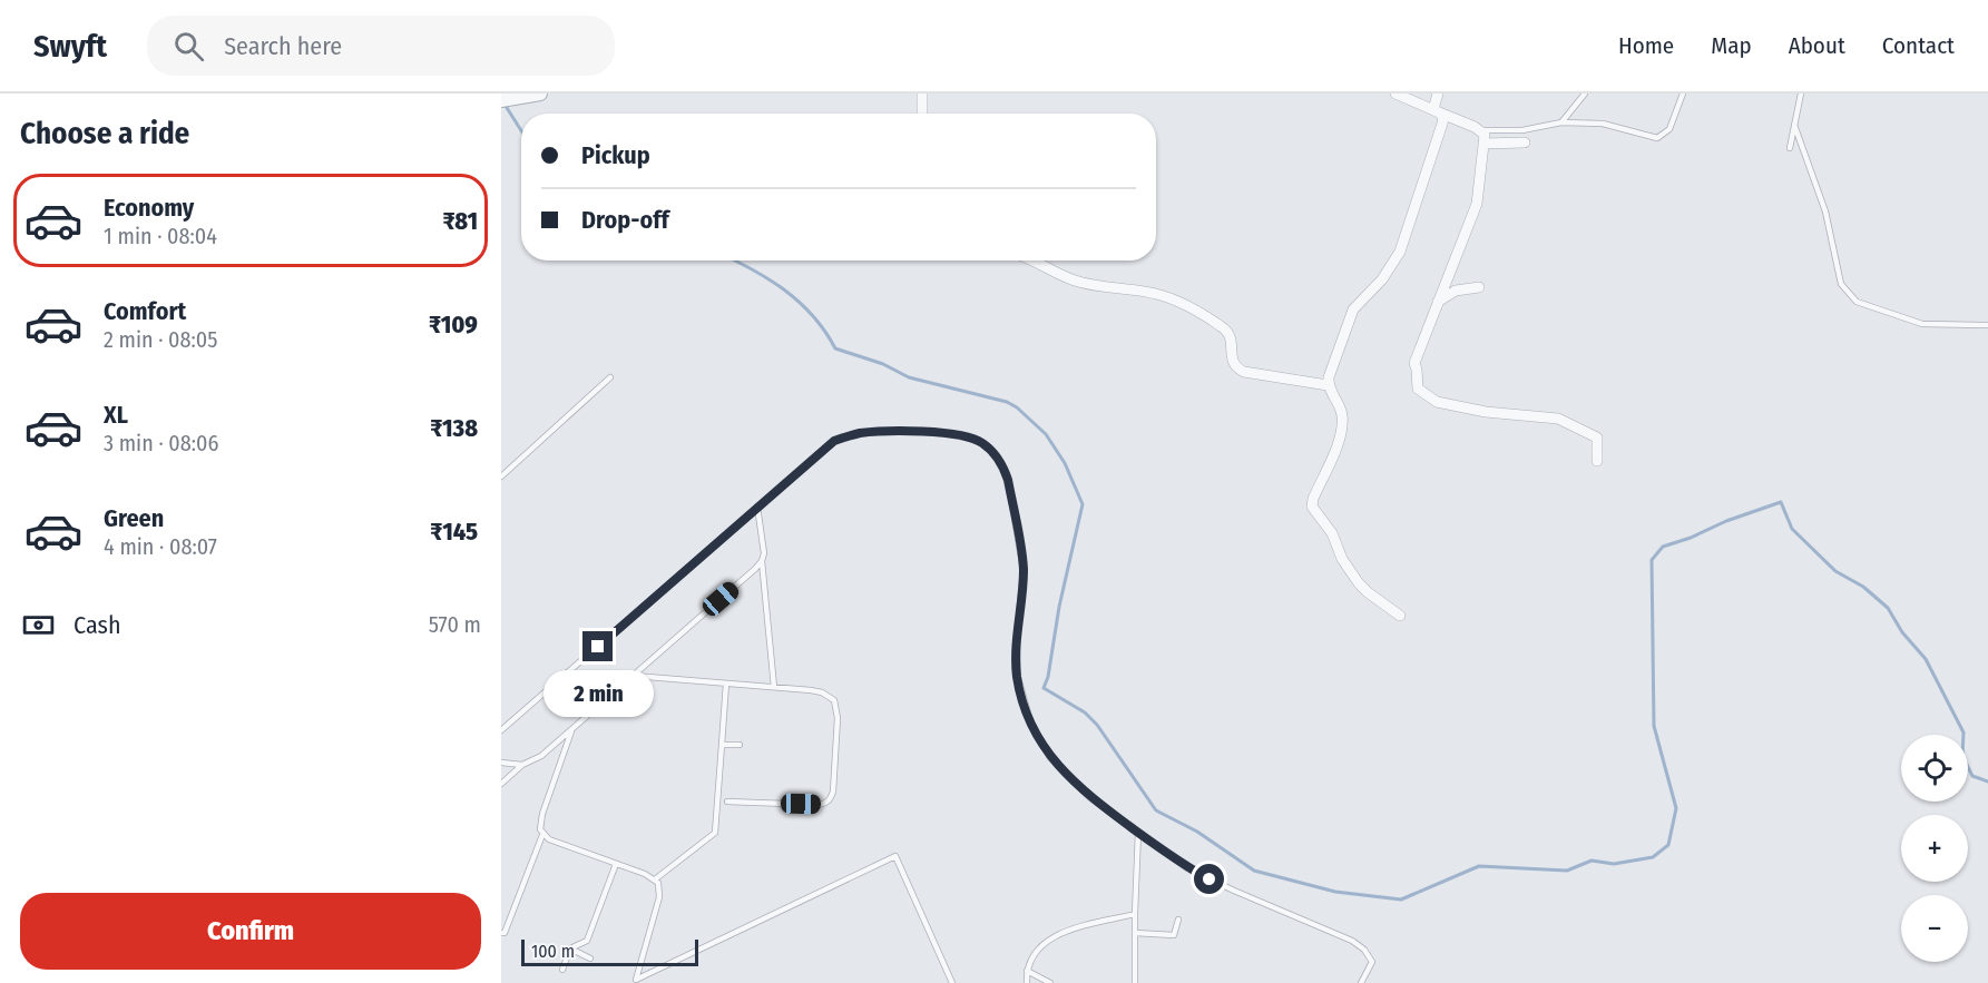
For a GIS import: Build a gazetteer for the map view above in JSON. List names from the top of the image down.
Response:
{
  "scale_bar": "100 m",
  "page": {
    "header": "Swyft",
    "search": "Search here",
    "nav": [
      "Home",
      "Map",
      "About",
      "Contact"
    ],
    "heading": "Choose a ride",
    "banner": ["Pickup", "Drop-off"],
    "list": [
      {
        "name": "Economy",
        "note": "1 min · 08:04",
        "value": "₹81"
      },
      {
        "name": "Comfort",
        "note": "2 min · 08:05",
        "value": "₹109"
      },
      {
        "name": "XL",
        "note": "3 min · 08:06",
        "value": "₹138"
      },
      {
        "name": "Green",
        "note": "4 min · 08:07",
        "value": "₹145"
      }
    ],
    "pay": ["Cash", "570 m"],
    "bubble": "2 min",
    "map_buttons": ["+", "−"],
    "buttons": "Confirm",
    "scale": "100 m"
  }
}
